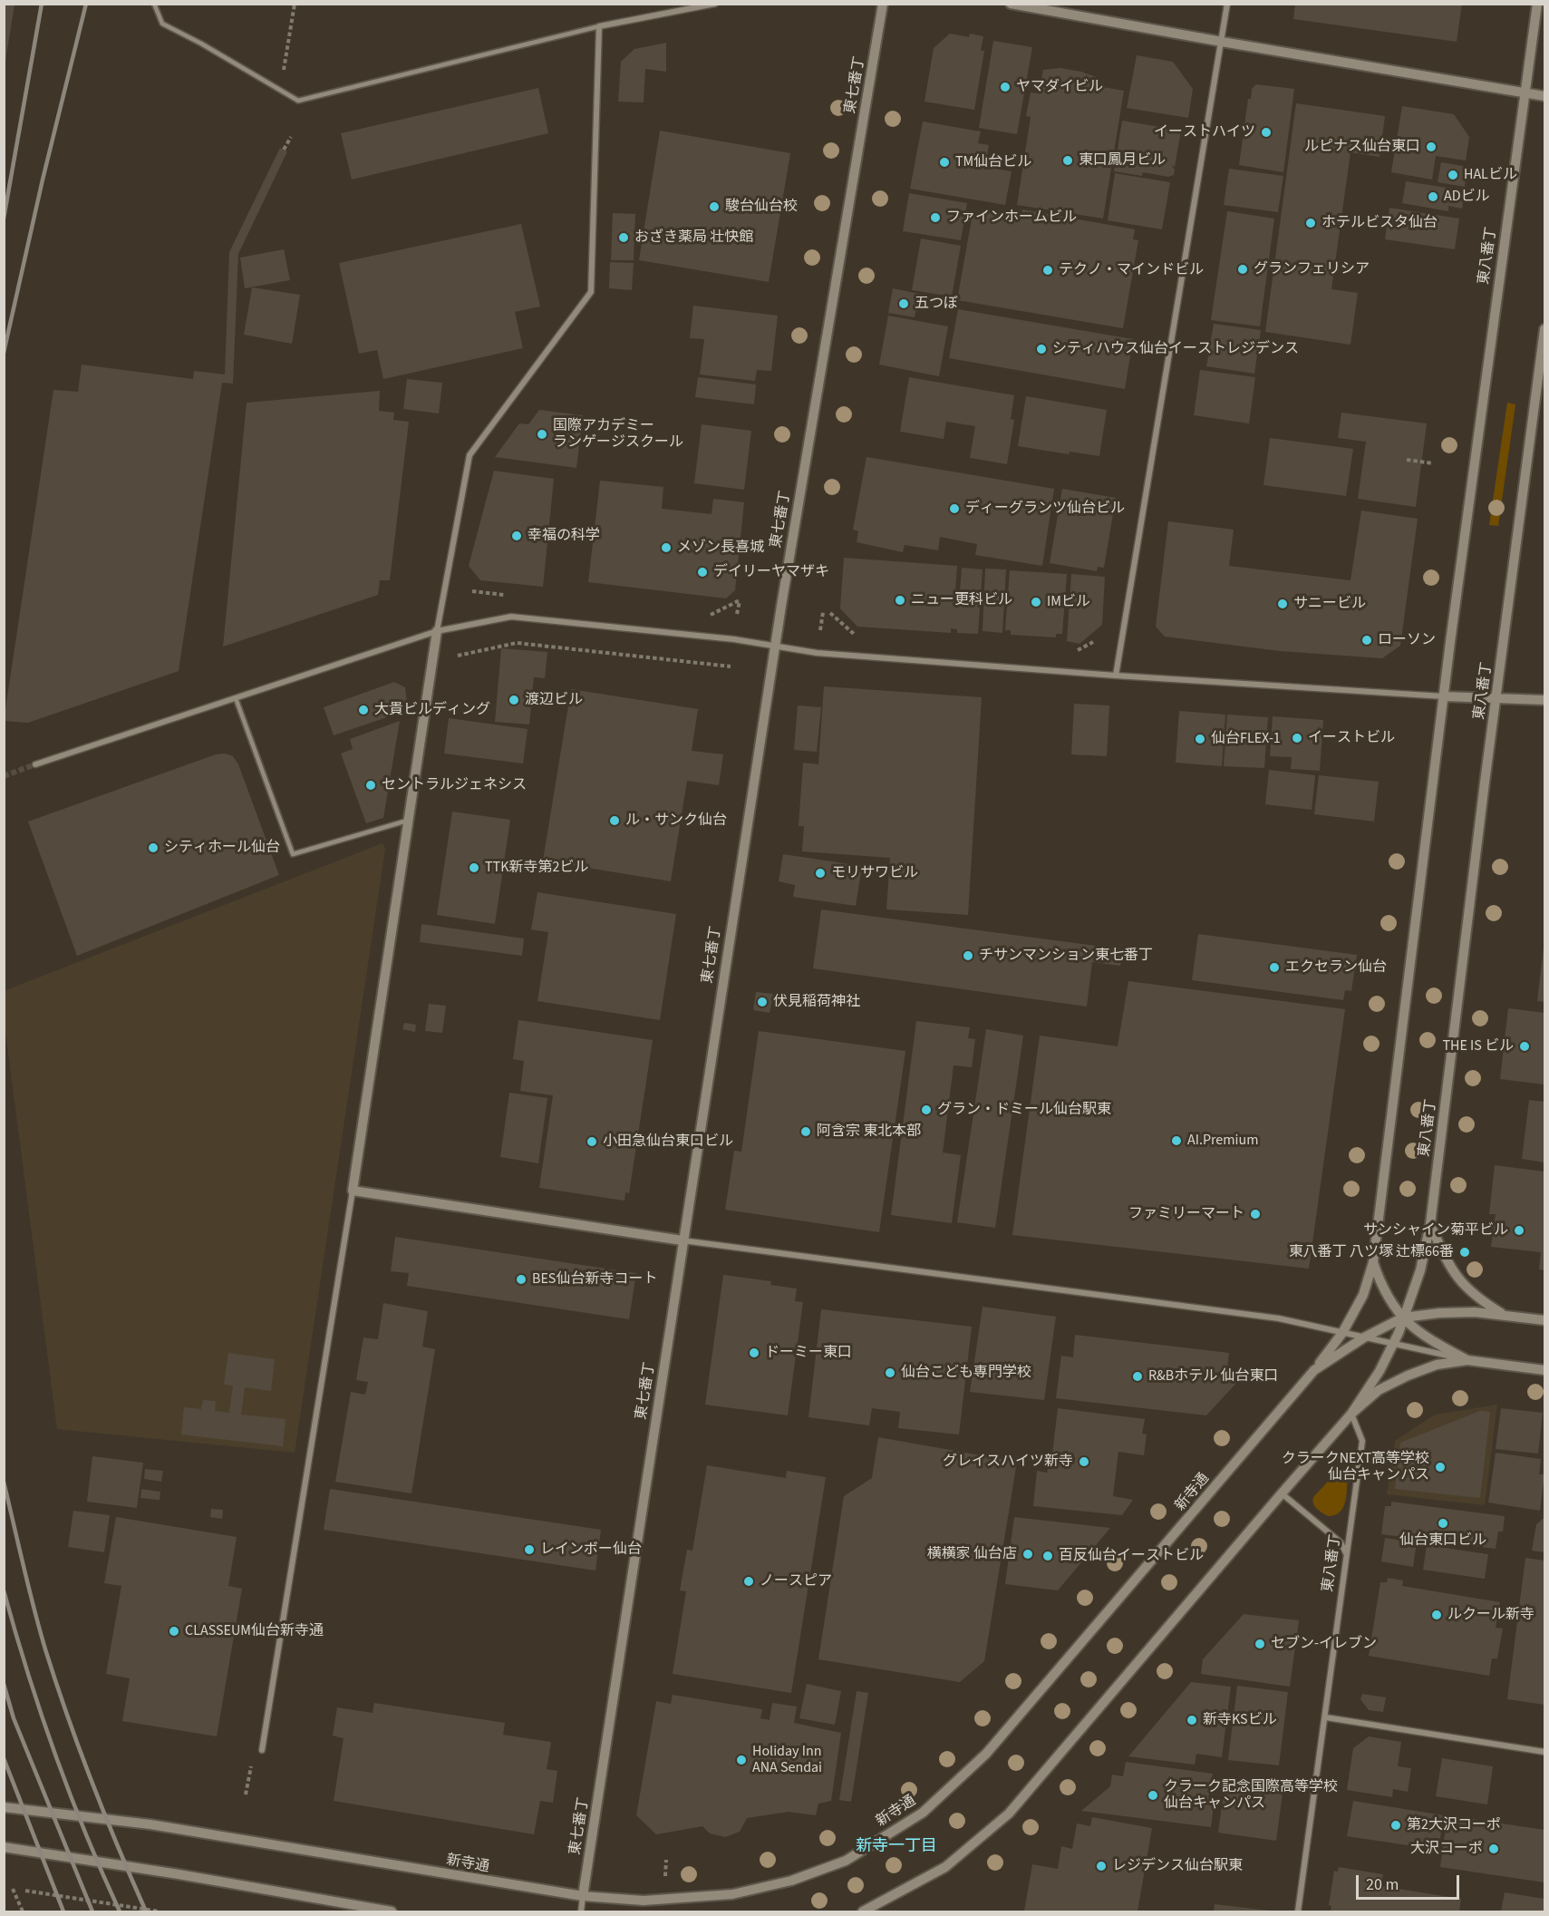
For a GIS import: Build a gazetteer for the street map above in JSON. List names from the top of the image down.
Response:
{
  "streets": {
    "street": ["東七番丁", "東八番丁", "新寺通"]
  },
  "crossings": [
    ["東七番丁", "新寺通"],
    ["東八番丁", "新寺通"]
  ],
  "districts": ["新寺一丁目"],
  "places": [
    "ヤマダイビル",
    "イーストハイツ",
    "ルピナス仙台東口",
    "東口鳳月ビル",
    "TM仙台ビル",
    "HALビル",
    "ADビル",
    "駿台仙台校",
    "ファインホームビル",
    "ホテルビスタ仙台",
    "おざき薬局 壮快館",
    "グランフェリシア",
    "テクノ・マインドビル",
    "五つぼ",
    "シティハウス仙台イーストレジデンス",
    "国際アカデミー ランゲージスクール",
    "ディーグランツ仙台ビル",
    "幸福の科学",
    "メゾン長喜城",
    "デイリーヤマザキ",
    "ニュー更科ビル",
    "IMビル",
    "サニービル",
    "ローソン",
    "渡辺ビル",
    "大貴ビルディング",
    "イーストビル",
    "仙台FLEX-1",
    "セントラルジェネシス",
    "ル・サンク仙台",
    "シティホール仙台",
    "TTK新寺第2ビル",
    "モリサワビル",
    "チサンマンション東七番丁",
    "エクセラン仙台",
    "伏見稲荷神社",
    "THE IS ビル",
    "グラン・ドミール仙台駅東",
    "阿含宗 東北本部",
    "AI.Premium",
    "小田急仙台東口ビル",
    "ファミリーマート",
    "サンシャイン菊平ビル",
    "東八番丁 八ツ塚 辻標66番",
    "BES仙台新寺コート",
    "ドーミー東口",
    "仙台こども専門学校",
    "R&Bホテル 仙台東口",
    "グレイスハイツ新寺",
    "クラークNEXT高等学校 仙台キャンパス",
    "仙台東口ビル",
    "レインボー仙台",
    "横横家 仙台店",
    "百反仙台イーストビル",
    "ノースピア",
    "ルクール新寺",
    "CLASSEUM仙台新寺通",
    "セブン-イレブン",
    "新寺KSビル",
    "Holiday Inn ANA Sendai",
    "クラーク記念国際高等学校 仙台キャンパス",
    "第2大沢コーポ",
    "大沢コーポ",
    "レジデンス仙台駅東"
  ],
  "scale_bar": "20 m"
}
